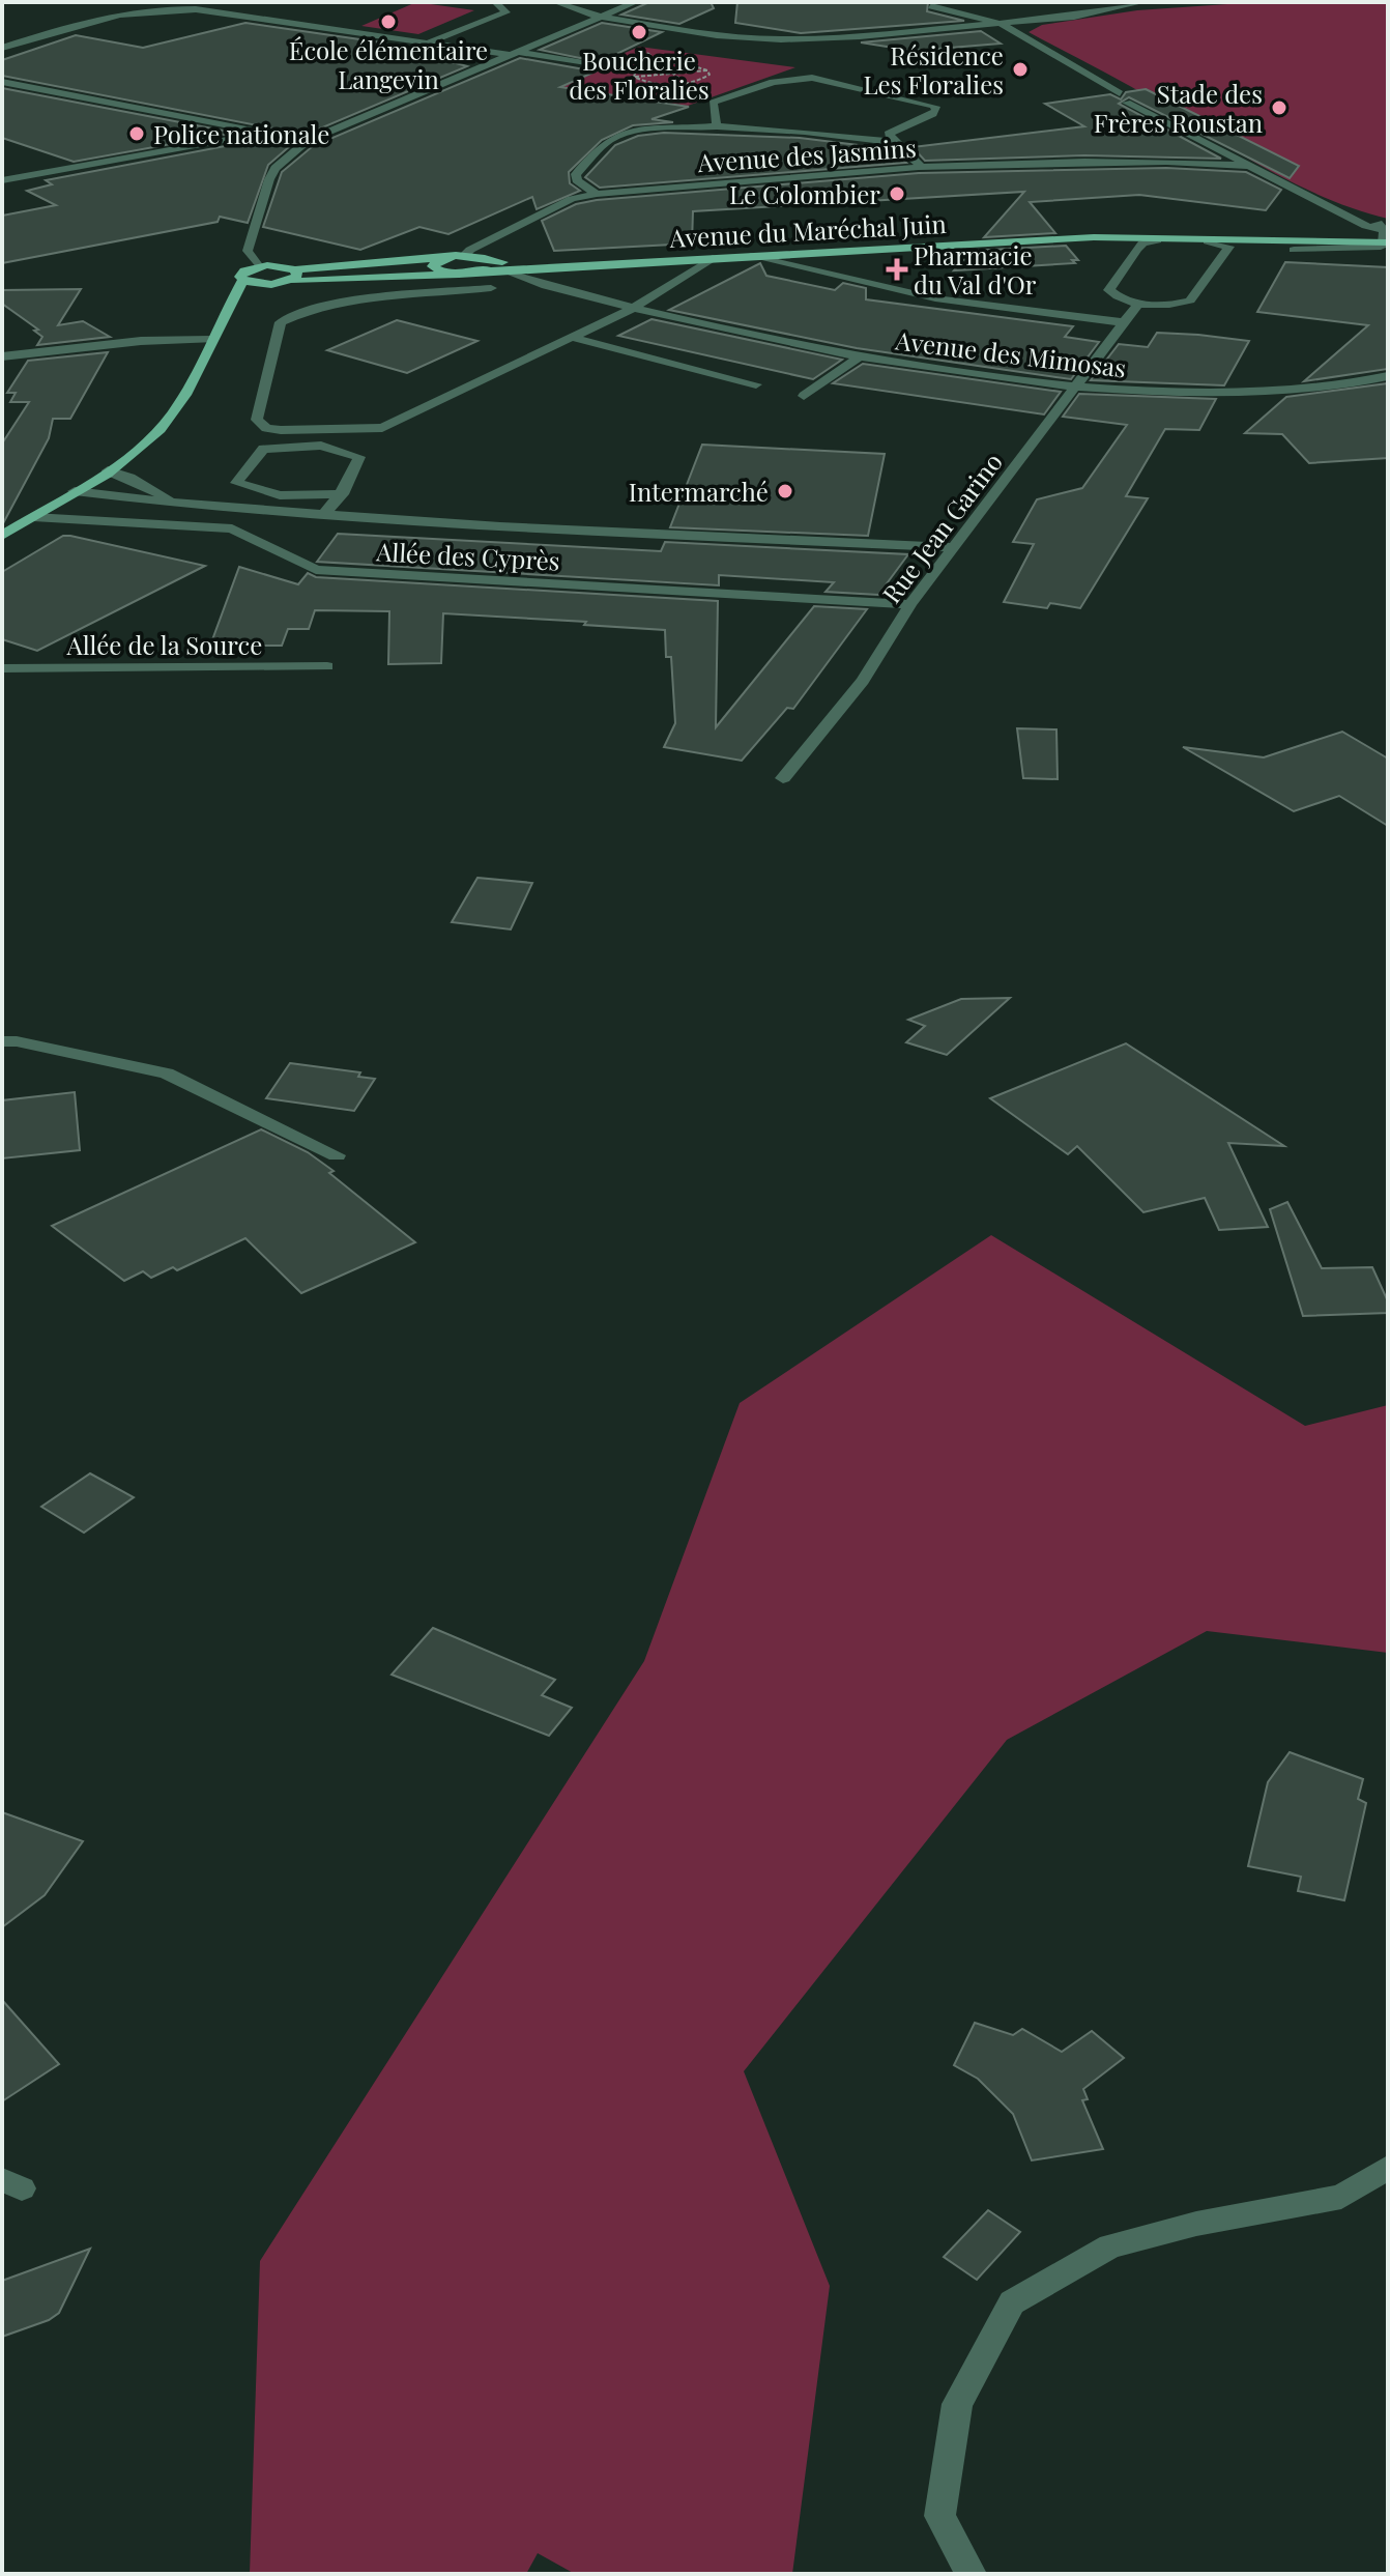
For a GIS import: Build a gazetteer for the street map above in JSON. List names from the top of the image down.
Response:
{
  "streets": {
    "main road": ["Avenue du Maréchal Juin"],
    "street": [
      "Avenue des Jasmins",
      "Avenue des Mimosas",
      "Rue Jean Garino",
      "Allée des Cyprès",
      "Allée de la Source"
    ]
  },
  "crossings": [
    ["Avenue des Jasmins", "Avenue du Maréchal Juin"],
    ["Avenue du Maréchal Juin", "Avenue des Mimosas"],
    ["Avenue des Mimosas", "Rue Jean Garino"],
    ["Rue Jean Garino", "Allée des Cyprès"]
  ],
  "places": {
    "other": [
      "École élémentaire Langevin",
      "Boucherie des Floralies",
      "Résidence Les Floralies",
      "Stade des Frères Roustan",
      "Police nationale",
      "Le Colombier",
      "Intermarché"
    ],
    "health": ["Pharmacie du Val d'Or"]
  }
}
